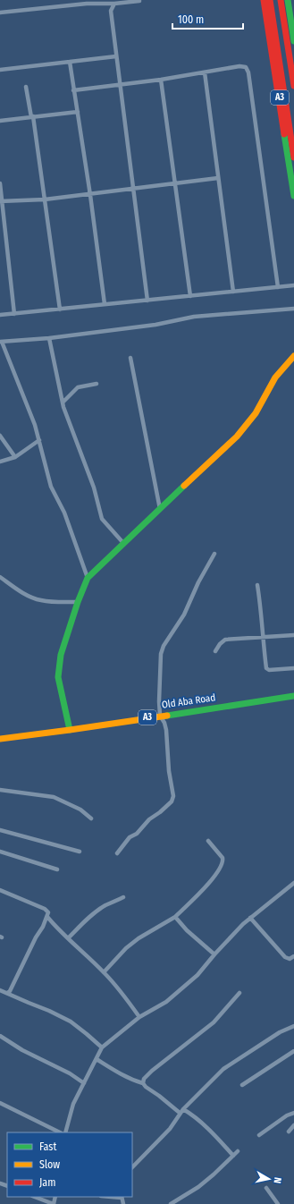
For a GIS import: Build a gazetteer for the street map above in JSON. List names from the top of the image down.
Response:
{
  "streets": {
    "main road": ["A3", "Old Aba Road"]
  },
  "legend": ["Fast", "Slow", "Jam"],
  "scale_bar": "100 m",
  "north": "right"
}
